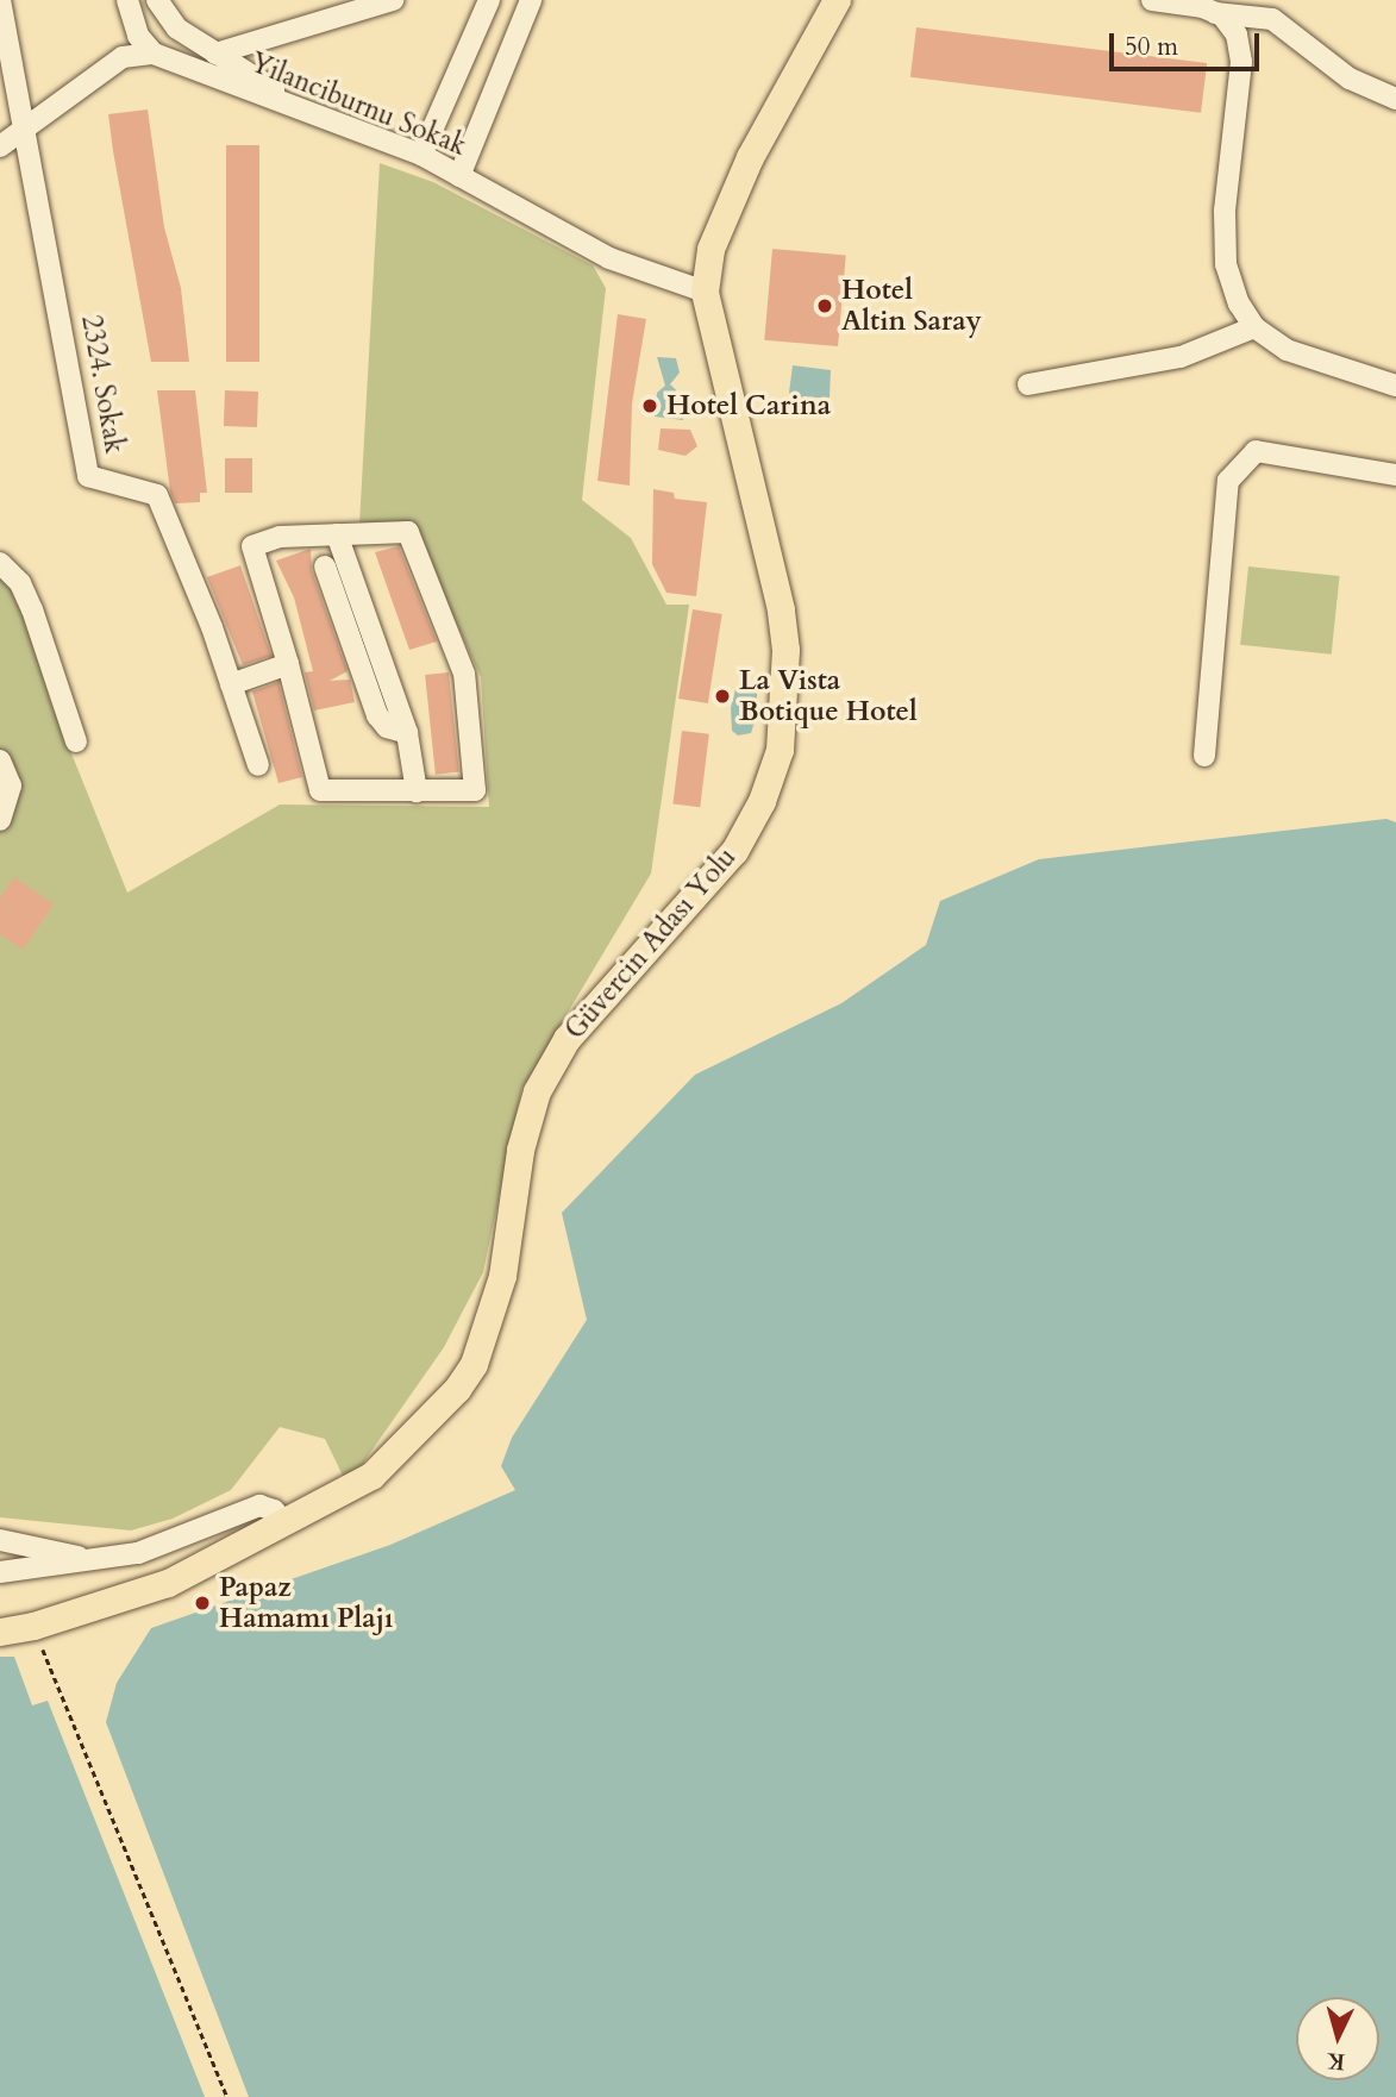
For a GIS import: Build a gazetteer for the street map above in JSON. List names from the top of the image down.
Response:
{
  "streets": {
    "main road": ["Güvercin Adası Yolu"],
    "street": ["Yilanciburnu Sokak", "2324. Sokak"]
  },
  "crossings": [
    ["Yilanciburnu Sokak", "Güvercin Adası Yolu"]
  ],
  "places": [
    "Hotel Altin Saray",
    "Hotel Carina",
    "La Vista Botique Hotel",
    "Papaz Hamamı Plajı"
  ],
  "scale_bar": "50 m",
  "north": "bottom"
}
